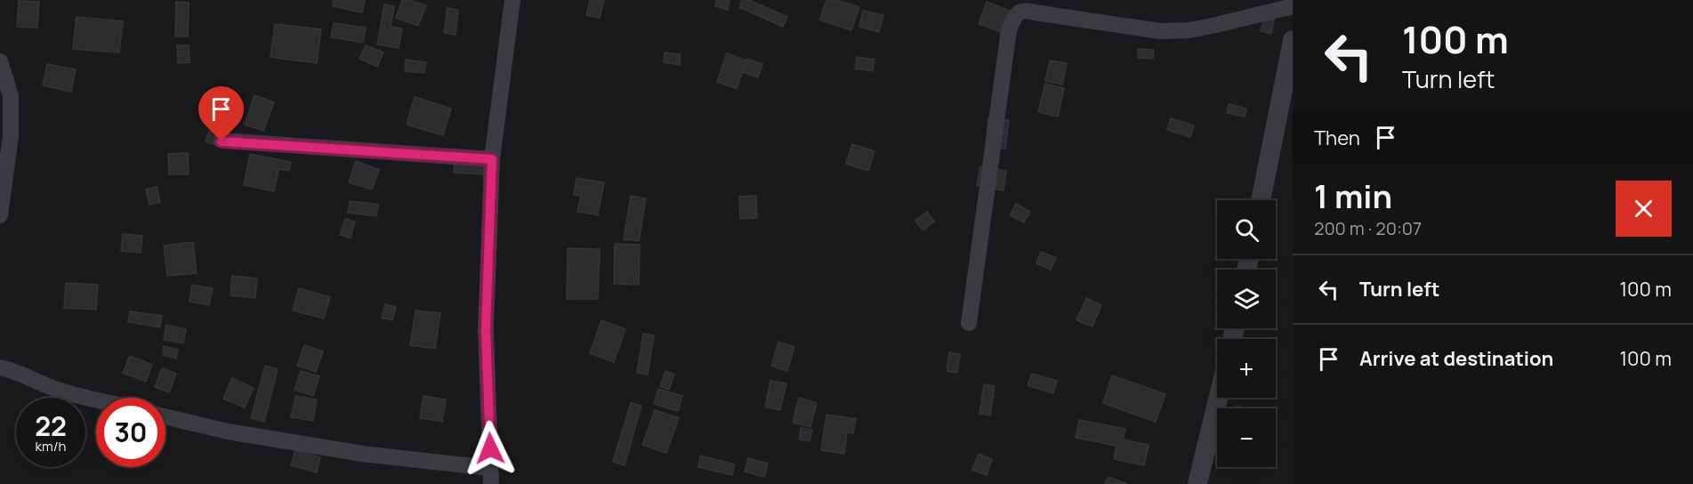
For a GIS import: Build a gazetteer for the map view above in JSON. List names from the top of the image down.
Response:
{
  "page": {
    "turn": ["100 m", "Turn left"],
    "then": "Then",
    "heading": ["1 min", "200 m · 20:07"],
    "map_buttons": ["+", "−"],
    "list": [
      {
        "name": "Turn left",
        "value": "100 m"
      },
      {
        "name": "Arrive at destination",
        "value": "100 m"
      }
    ],
    "speed": "22 km/h",
    "limit": "30"
  }
}
